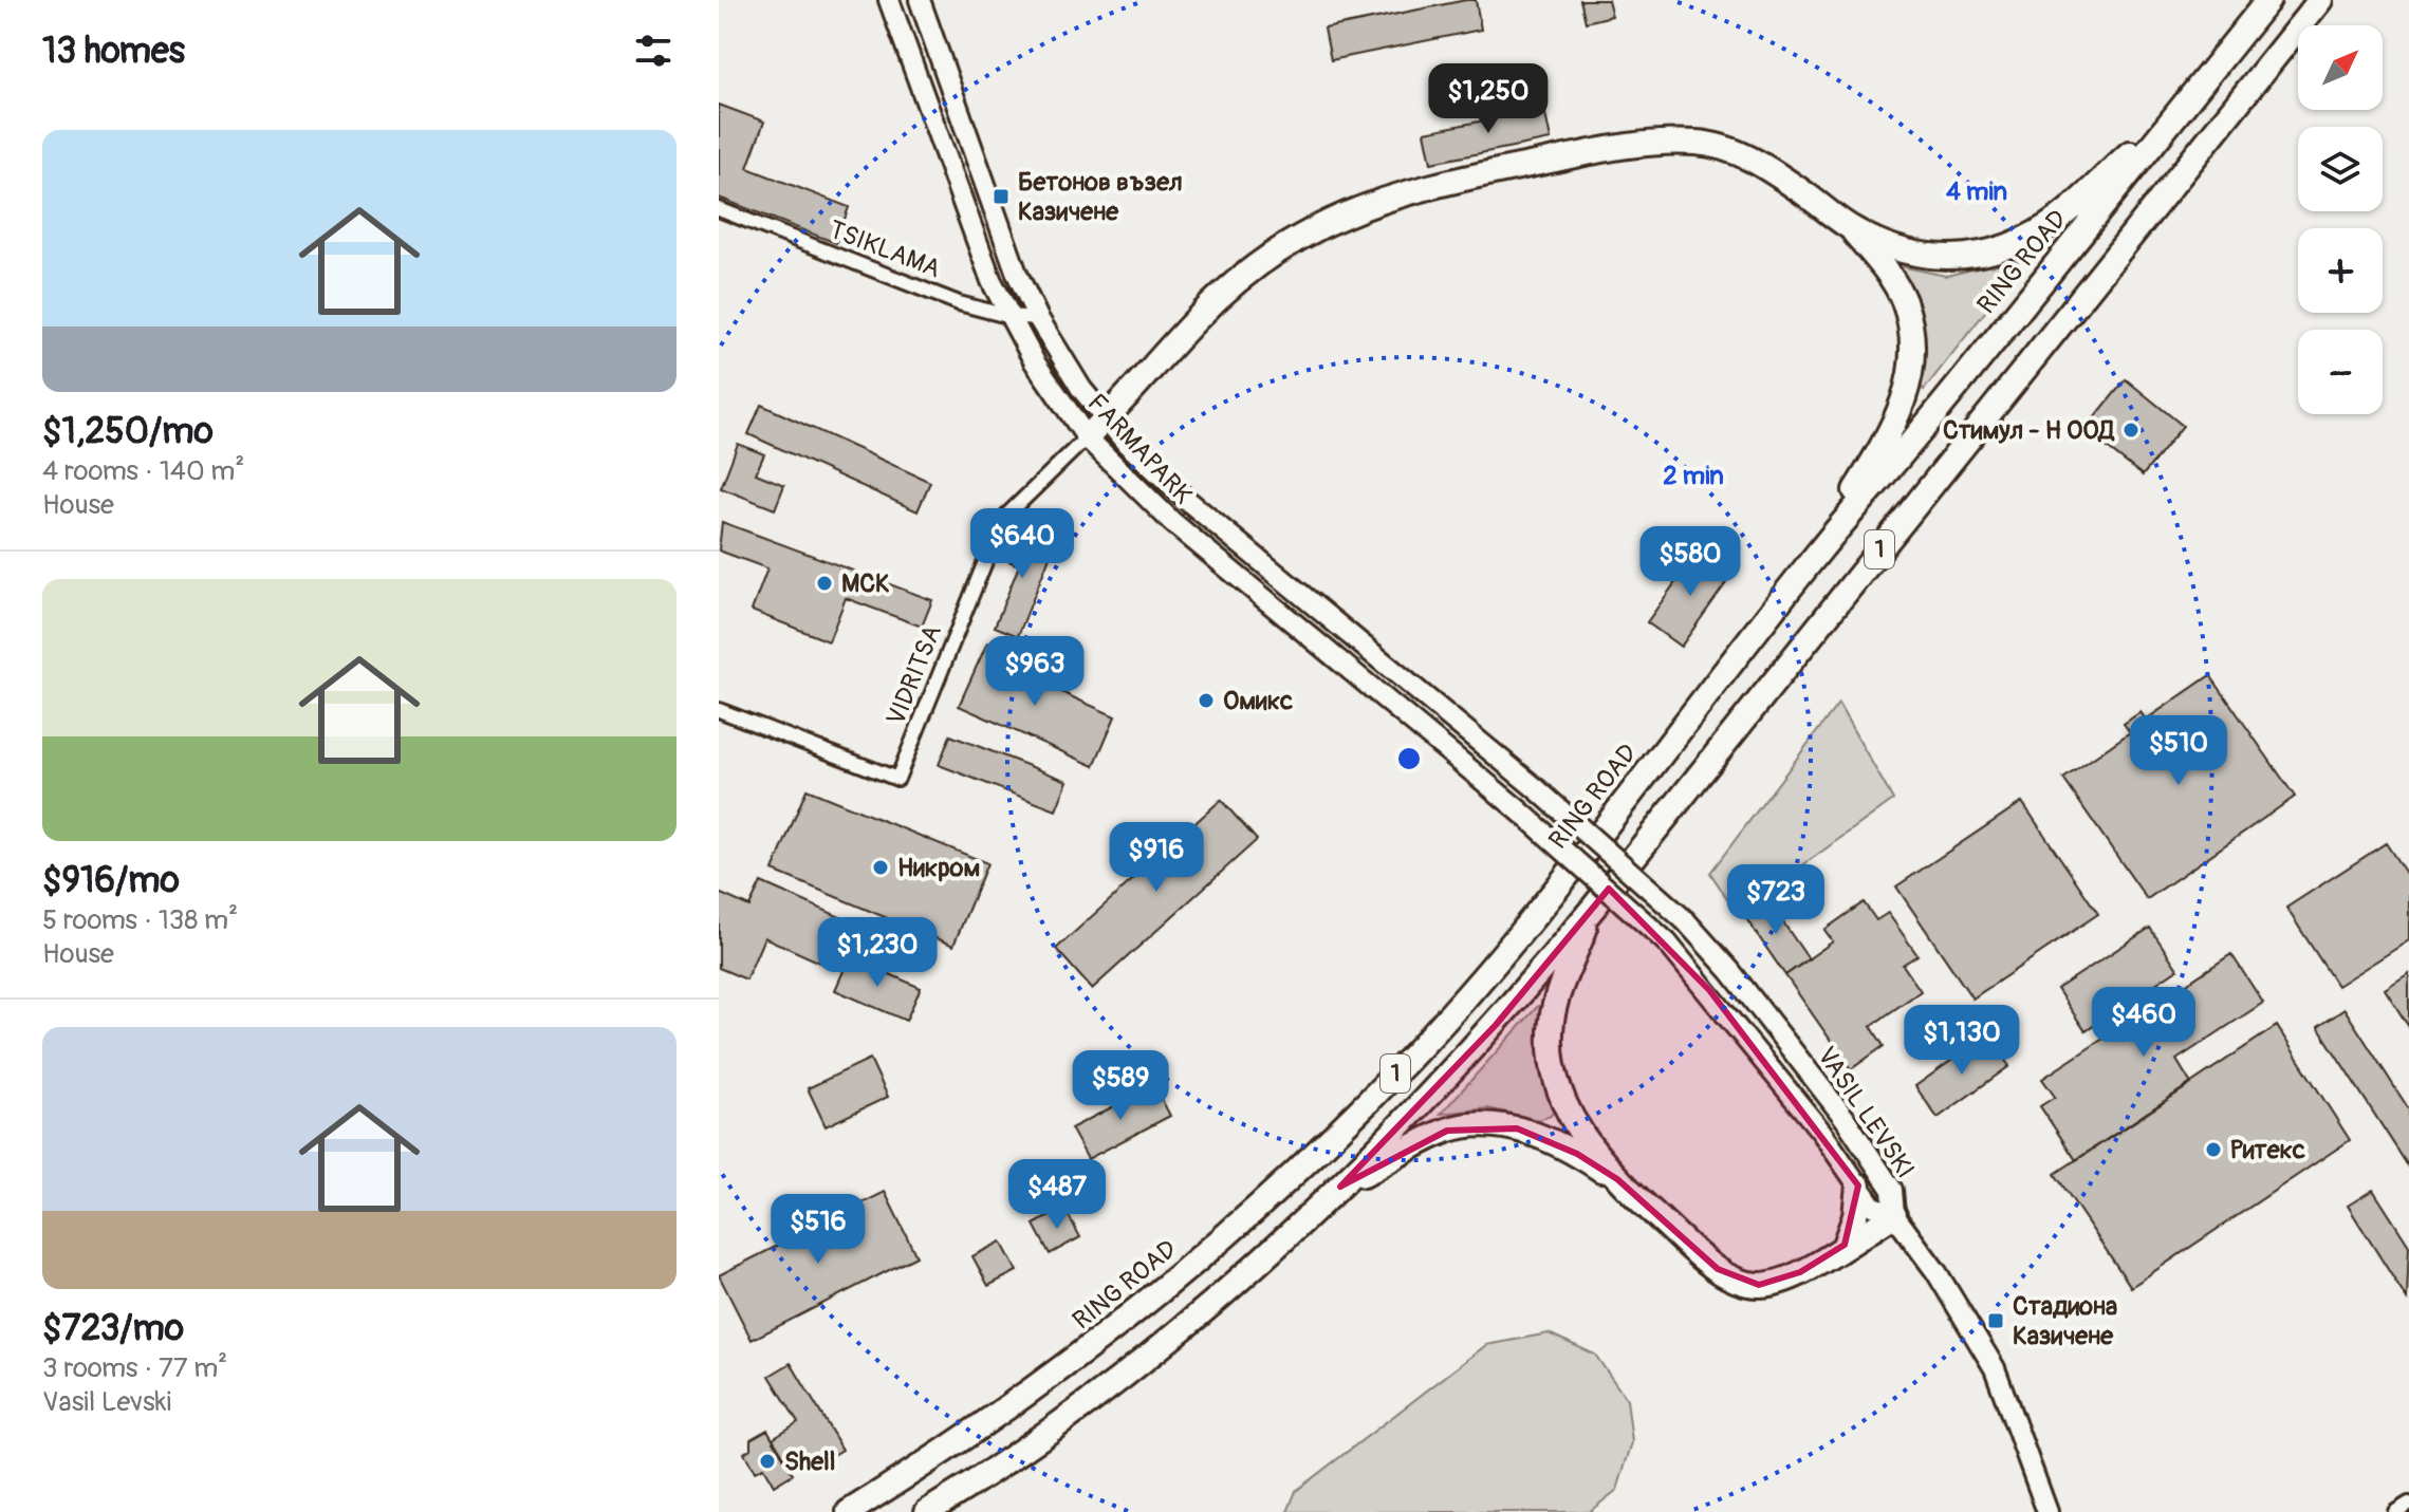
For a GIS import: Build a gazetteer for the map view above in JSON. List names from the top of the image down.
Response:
{
  "streets": {
    "highway": ["RING ROAD", "1"],
    "street": [
      "TSIKLAMA",
      "FARMAPARK",
      "VIDRITSA",
      "VASIL LEVSKI"
    ]
  },
  "crossings": [
    ["TSIKLAMA", "FARMAPARK"],
    ["FARMAPARK", "VIDRITSA"],
    ["FARMAPARK", "VASIL LEVSKI"]
  ],
  "places": {
    "transit": ["Бетонов възел Казичене", "Стадиона Казичене"],
    "other": [
      "Стимул - Н ООД",
      "МСК",
      "Омикс",
      "Никром",
      "Ритекс",
      "Shell"
    ]
  },
  "north": "top right",
  "page": {
    "heading": "13 homes",
    "map_buttons": ["+", "−"],
    "price": [
      "$1,250",
      "$640",
      "$580",
      "$963",
      "$510",
      "$916",
      "$723",
      "$1,230",
      "$460",
      "$1,130",
      "$589",
      "$487",
      "$516"
    ],
    "list": [
      {
        "name": "$1,250/mo",
        "note": "4 rooms · 140 m² · House"
      },
      {
        "name": "$916/mo",
        "note": "5 rooms · 138 m² · House"
      },
      {
        "name": "$723/mo",
        "note": "3 rooms · 77 m² · Vasil Levski"
      }
    ]
  },
  "rings": ["4 min", "2 min"]
}
